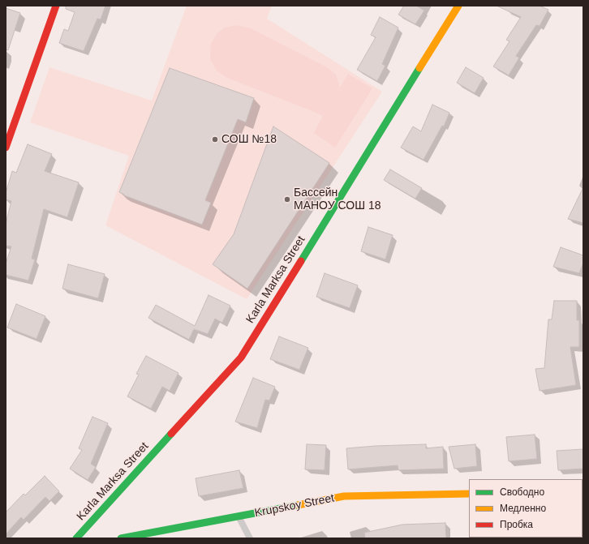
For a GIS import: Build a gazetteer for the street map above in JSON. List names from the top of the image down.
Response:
{
  "streets": {
    "main road": ["Karla Marksa Street", "Krupskoy Street"]
  },
  "places": ["СОШ №18", "Бассейн МАНОУ СОШ 18"],
  "legend": ["Свободно", "Медленно", "Пробка"]
}
